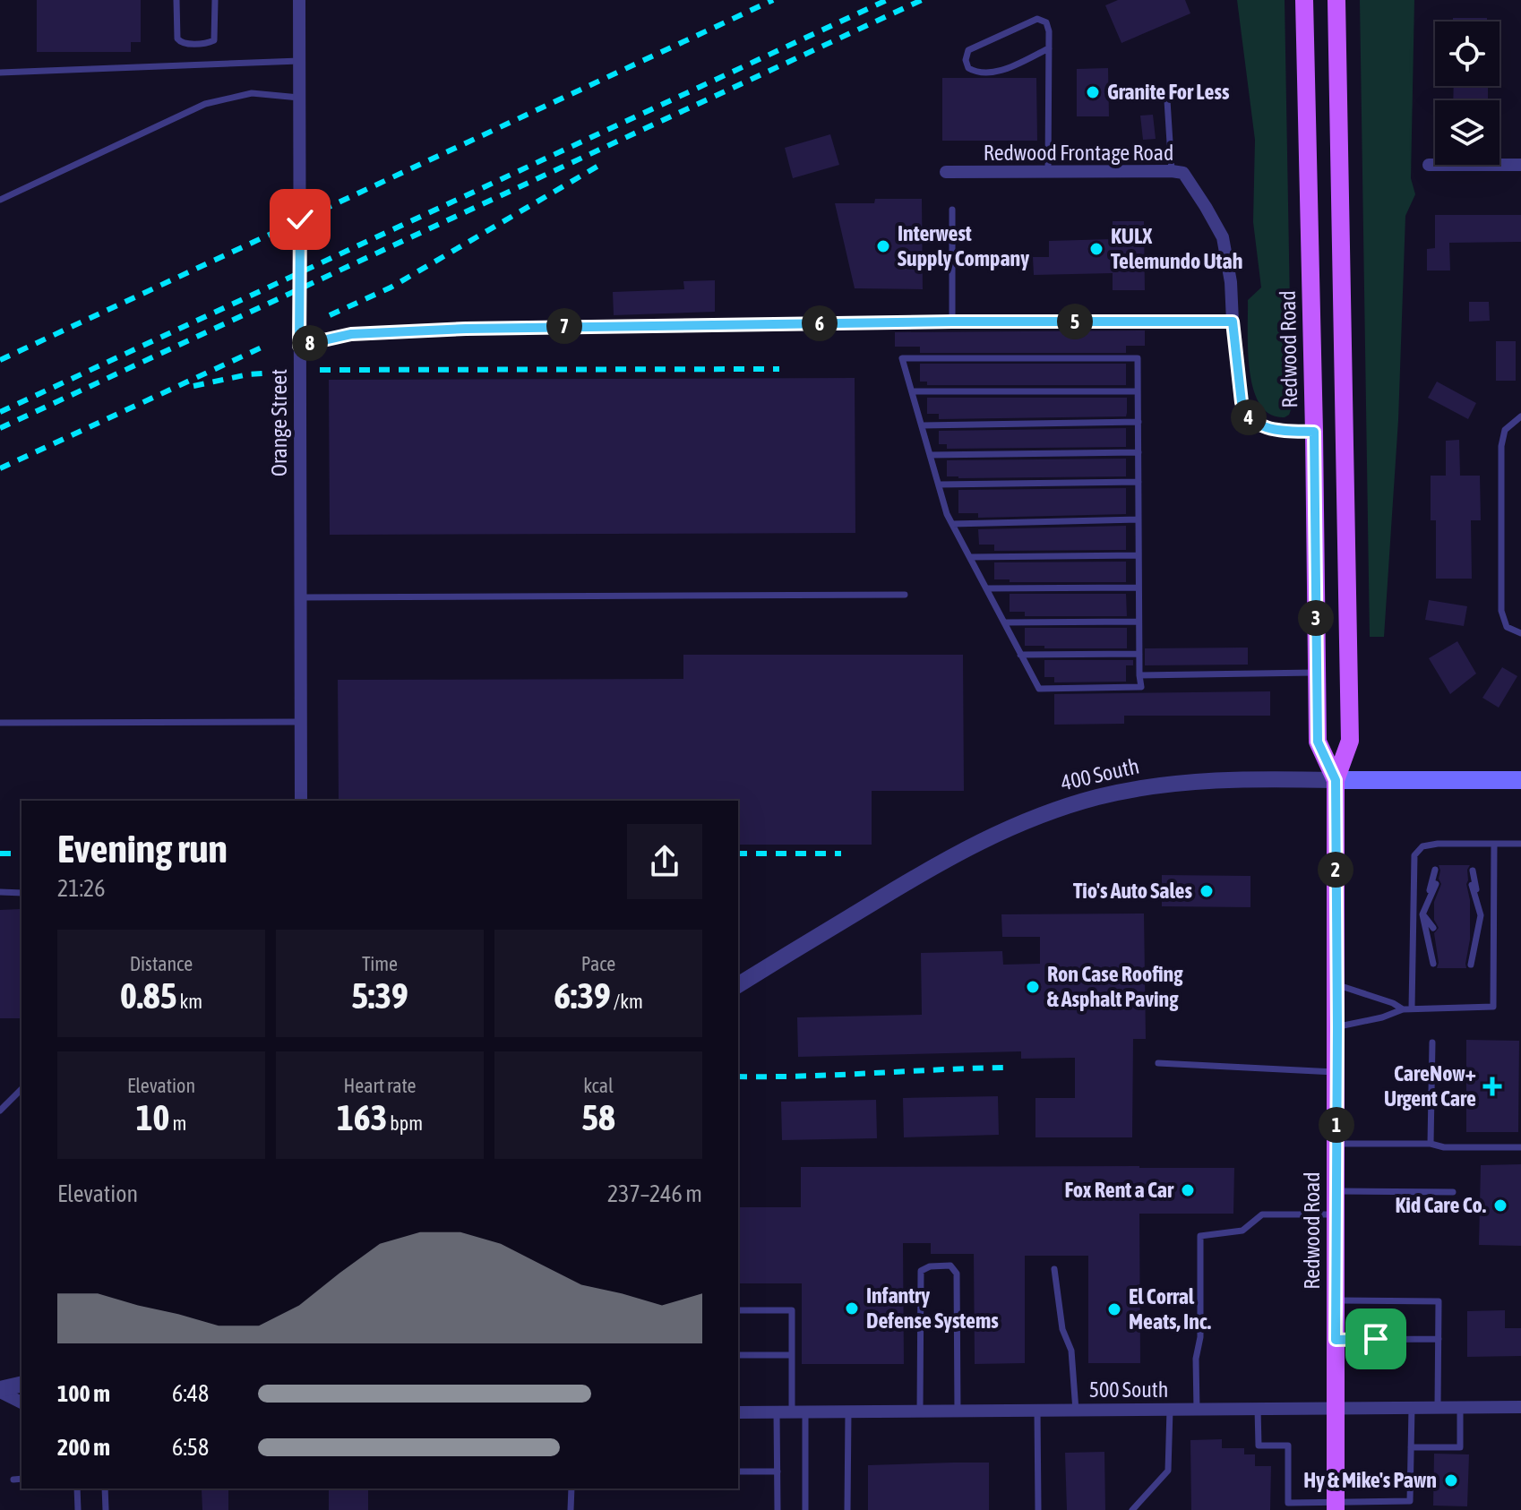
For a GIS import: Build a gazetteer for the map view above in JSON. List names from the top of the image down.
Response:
{
  "streets": {
    "main road": ["Redwood Road", "400 South"],
    "street": ["Redwood Frontage Road", "Orange Street", "500 South"]
  },
  "crossings": [
    ["Redwood Frontage Road", "Redwood Road"],
    ["Redwood Road", "400 South"],
    ["Redwood Road", "500 South"]
  ],
  "places": {
    "other": [
      "Granite For Less",
      "Interwest Supply Company",
      "KULX Telemundo Utah",
      "Tio's Auto Sales",
      "Ron Case Roofing & Asphalt Paving",
      "Fox Rent a Car",
      "Kid Care Co.",
      "Infantry Defense Systems",
      "El Corral Meats, Inc.",
      "Hy & Mike's Pawn"
    ],
    "health": ["CareNow+ Urgent Care"]
  },
  "page": {
    "pins": [
      "5",
      "6",
      "7",
      "8",
      "4",
      "3",
      "2",
      "1"
    ],
    "heading": ["Evening run", "21:26"],
    "stats": [
      ["Distance", "0.85 km"],
      ["Time", "5:39"],
      ["Pace", "6:39 /km"],
      ["Elevation", "10 m"],
      ["Heart rate", "163 bpm"],
      ["kcal", "58"]
    ],
    "chart": ["Elevation", "237–246 m"],
    "list": [
      {
        "name": "100 m",
        "note": "6:48"
      },
      {
        "name": "200 m",
        "note": "6:58"
      }
    ]
  }
}
